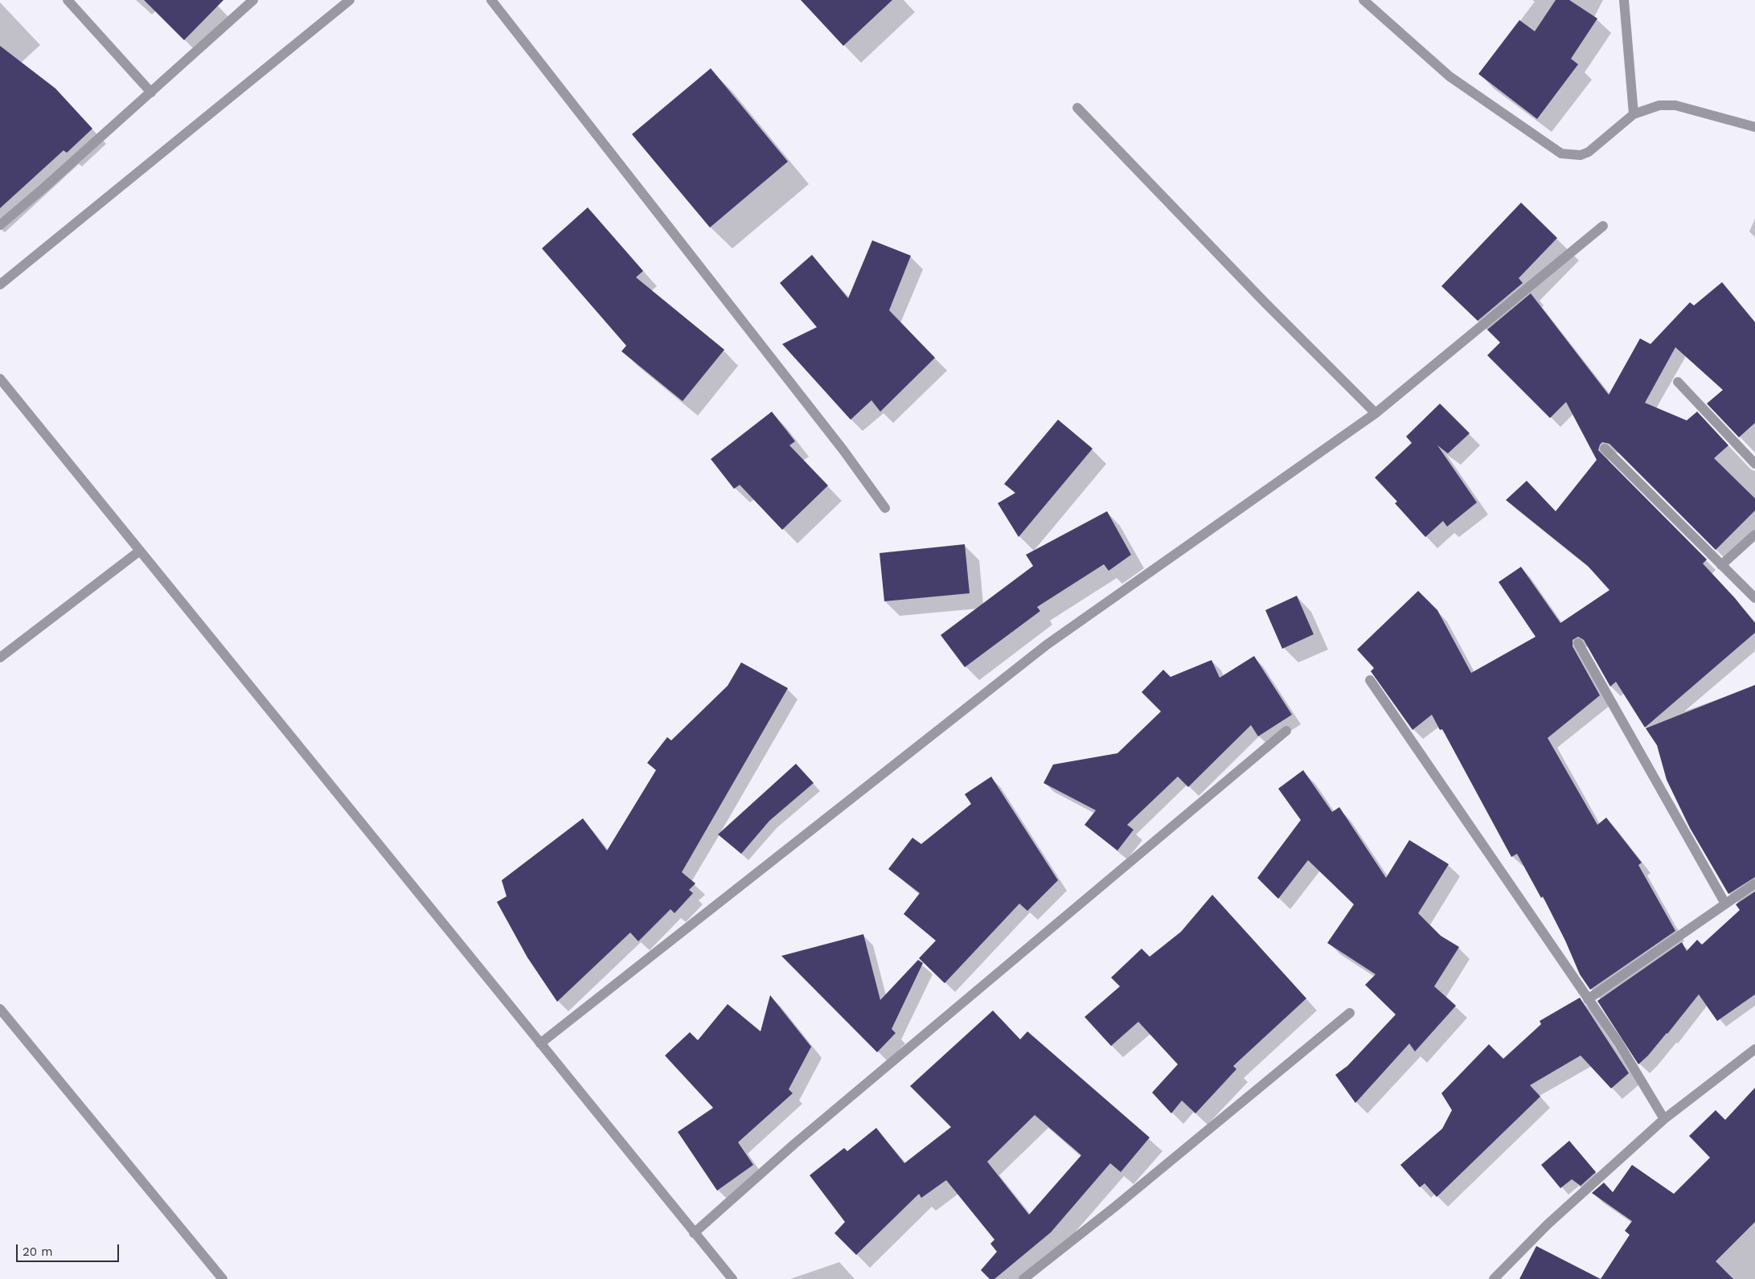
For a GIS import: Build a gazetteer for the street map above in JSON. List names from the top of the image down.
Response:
{
  "scale_bar": "20 m"
}
